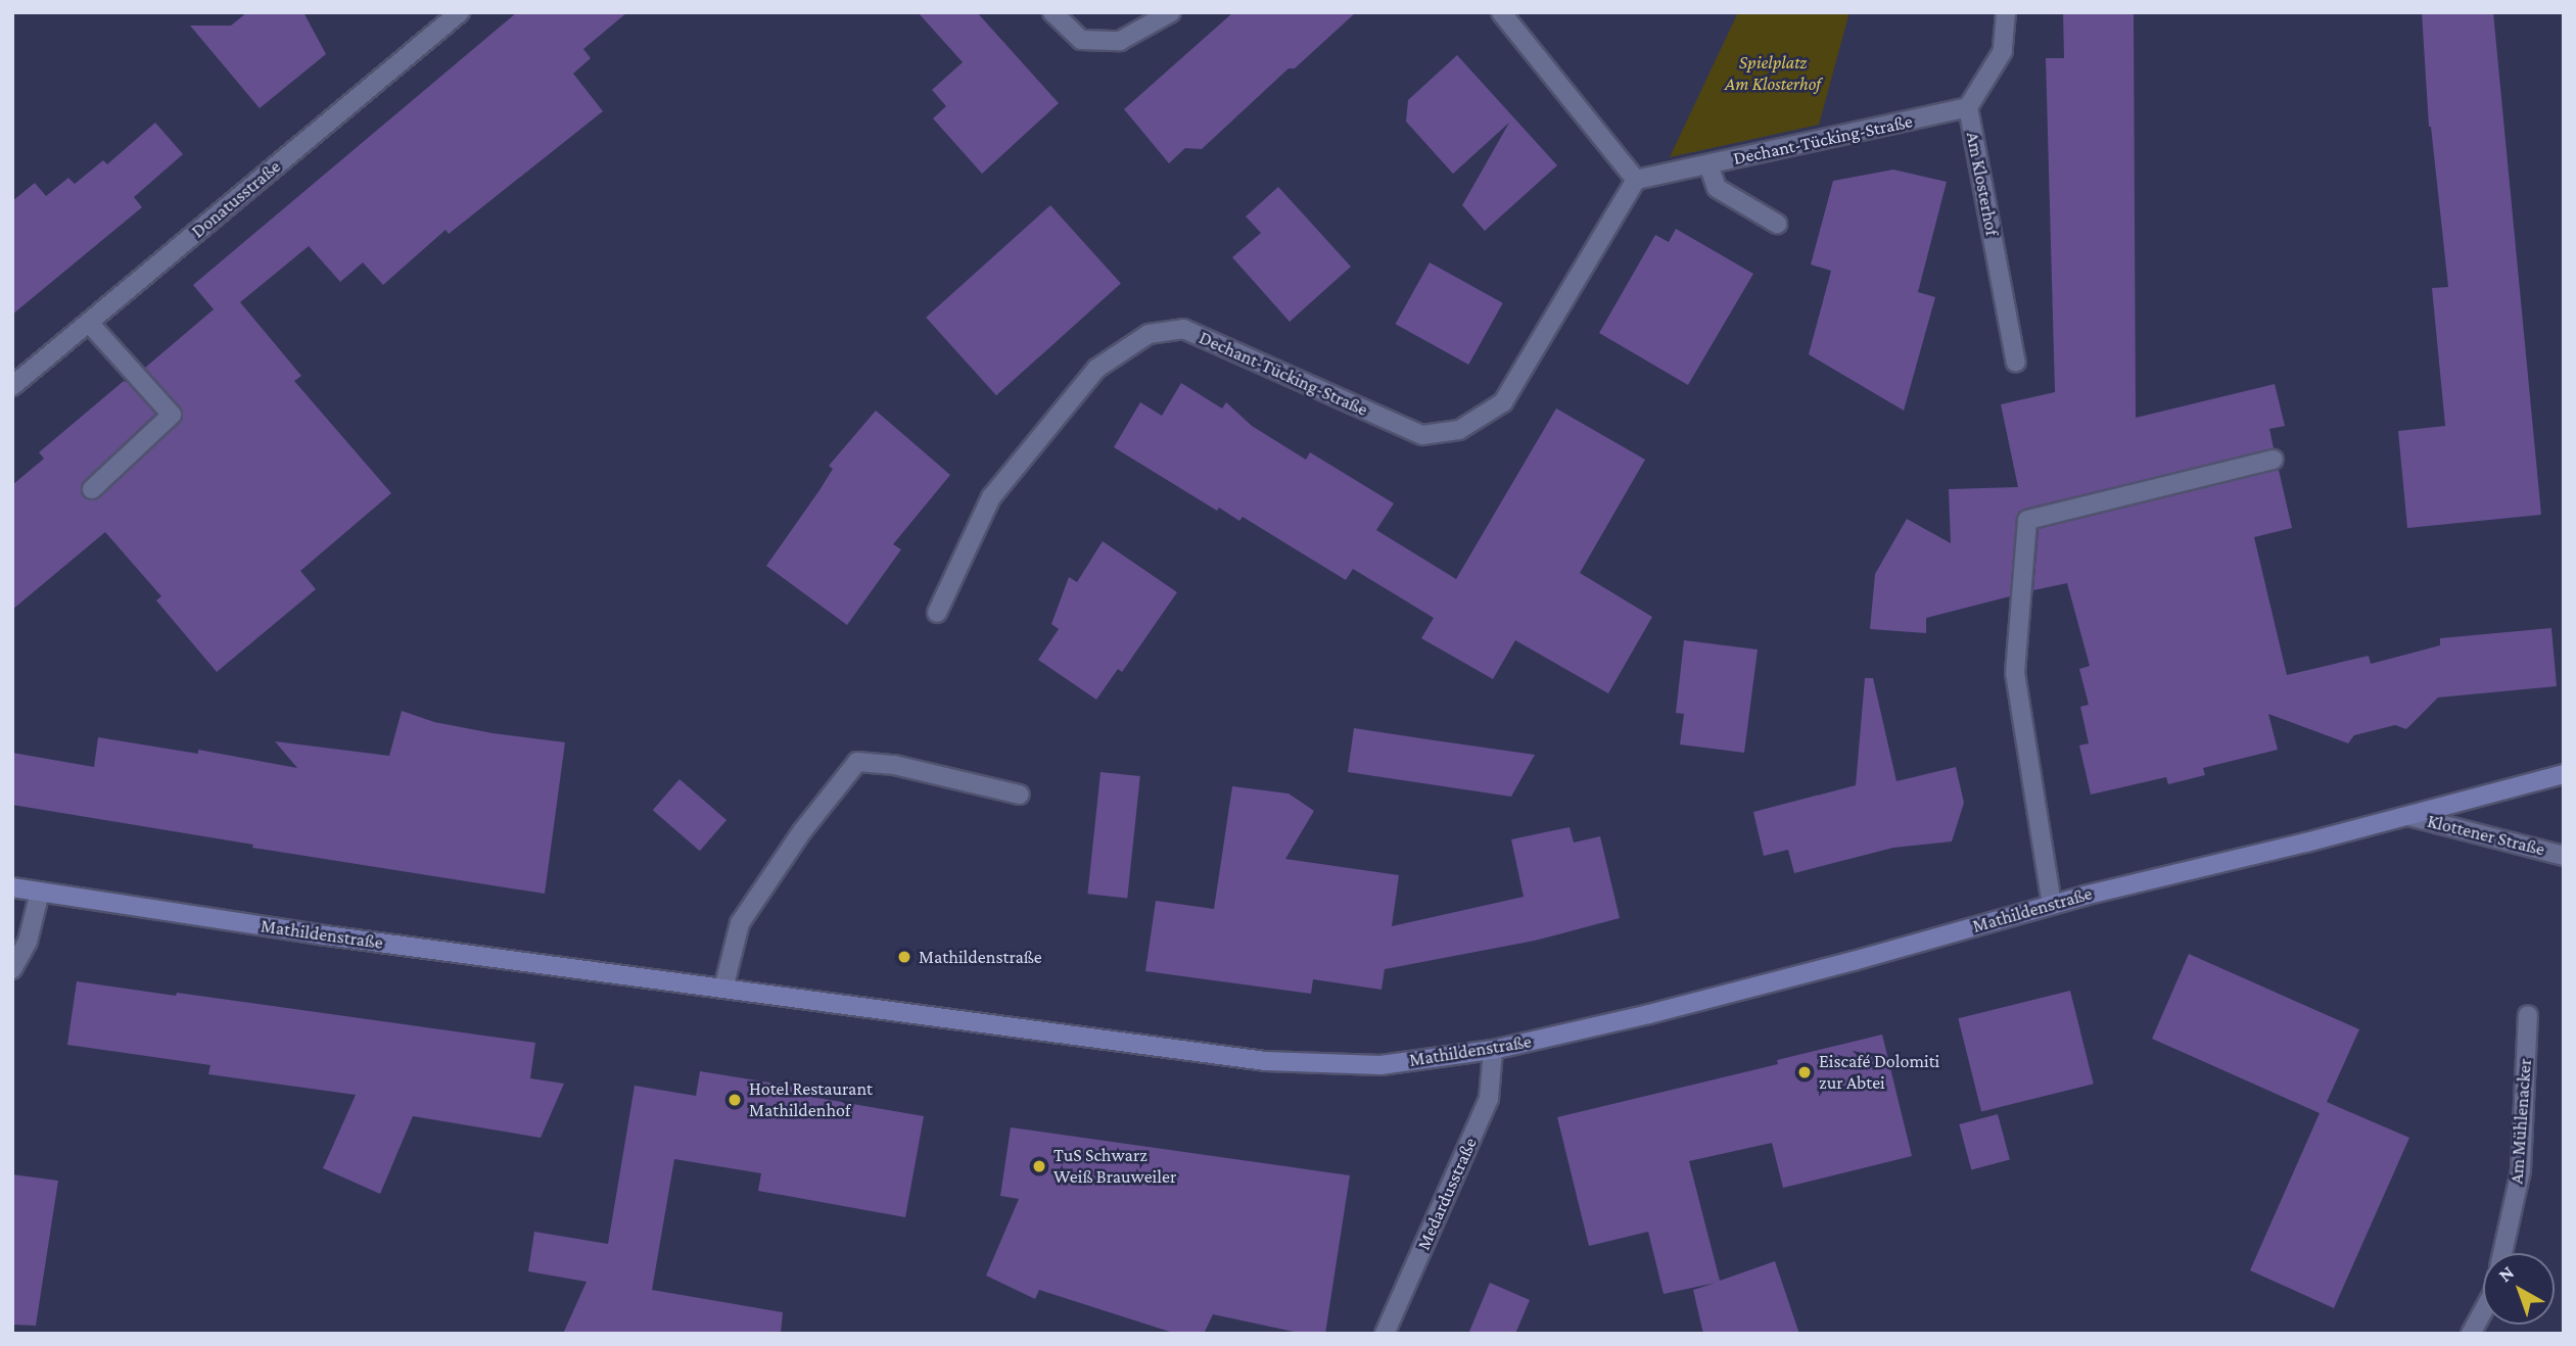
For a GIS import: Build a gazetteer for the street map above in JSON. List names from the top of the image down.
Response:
{
  "streets": {
    "street": [
      "Dechant-Tücking-Straße",
      "Am Klosterhof",
      "Donatusstraße",
      "Klottener Straße",
      "Mathildenstraße",
      "Am Mühlenacker",
      "Medardusstraße"
    ]
  },
  "crossings": [
    ["Dechant-Tücking-Straße", "Am Klosterhof"],
    ["Klottener Straße", "Mathildenstraße"],
    ["Mathildenstraße", "Medardusstraße"]
  ],
  "parks": ["Spielplatz Am Klosterhof"],
  "places": [
    "Mathildenstraße",
    "Eiscafé Dolomiti zur Abtei",
    "Hotel Restaurant Mathildenhof",
    "TuS Schwarz Weiß Brauweiler"
  ],
  "north": "top left"
}
